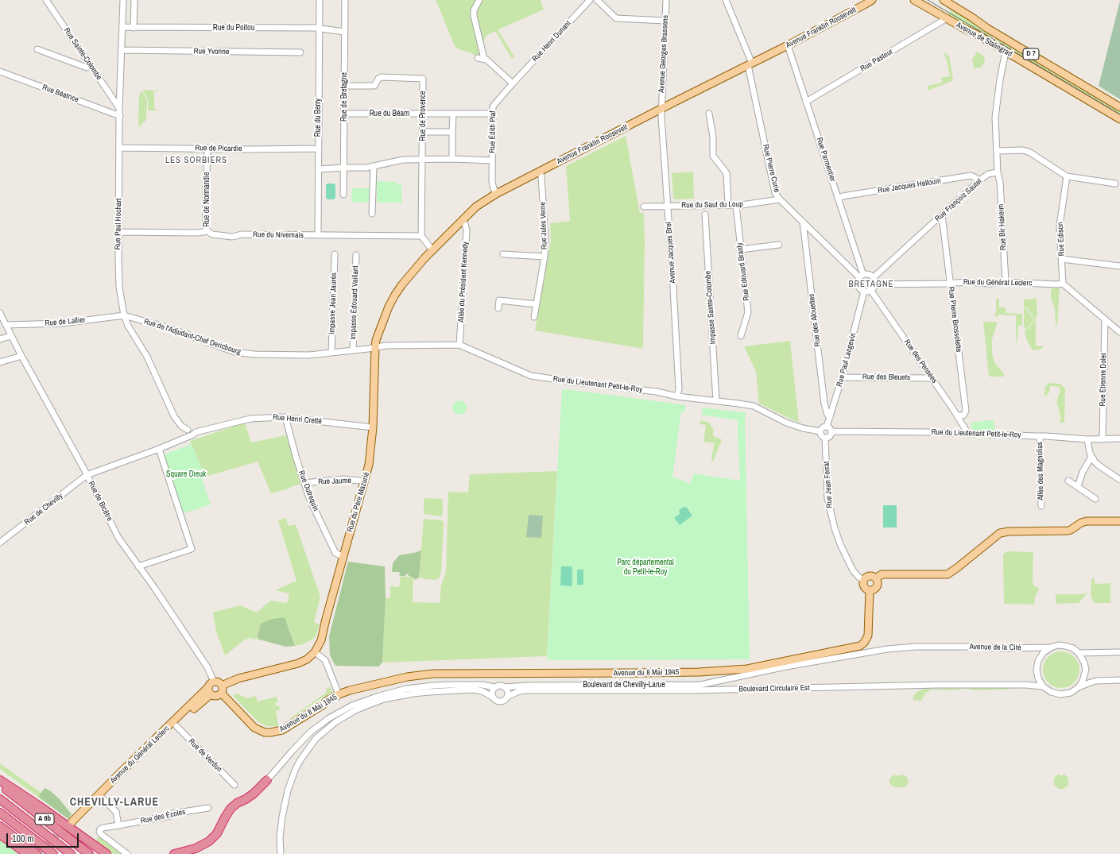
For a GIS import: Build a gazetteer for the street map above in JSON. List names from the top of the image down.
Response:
{
  "streets": {
    "highway": ["A 6b"],
    "main road": [
      "Avenue Franklin Roosevelt",
      "Avenue de Stalingrad",
      "D 7",
      "Rue du Père Mazurié",
      "Avenue du 8 Mai 1945",
      "Avenue du Général Leclerc"
    ],
    "street": [
      "Rue du Poitou",
      "Rue Henri Dunant",
      "Rue Yvonne",
      "Rue Sainte-Colombe",
      "Avenue Georges Brassens",
      "Rue Pasteur",
      "Rue Béatrice",
      "Rue de Bretagne",
      "Rue du Béarn",
      "Rue de Provence",
      "Rue du Berry",
      "Rue Édith Piaf",
      "Rue de Picardie",
      "Rue Parmentier",
      "Rue Pierre Curie",
      "Rue Jacques Hellouin",
      "Rue de Normandie",
      "Rue François Sautet",
      "Rue du Saut du Loup",
      "Rue Paul Hochart",
      "Rue Jules Verne",
      "Rue Bir Hakeim",
      "Rue du Nivernais",
      "Rue Edison",
      "Avenue Jacques Brel",
      "Rue Edouard Branly",
      "Allée du Président Kennedy",
      "Rue du Général Leclerc",
      "Impasse Édouard Vaillant",
      "Impasse Jean Jaurès",
      "Impasse Sainte-Colombe",
      "Rue Pierre Brossolette",
      "Rue des Alouettes",
      "Rue de Lallier",
      "Rue de l'Adjudant-Chef Dericbourg",
      "Rue Paul Langevin",
      "Rue des Pensées",
      "Rue des Bleuets",
      "Rue Étienne Dolet",
      "Rue du Lieutenant Petit-le-Roy",
      "Rue Henri Cretté",
      "Allée des Magnolias",
      "Rue Jaume",
      "Rue Jean Ferrat",
      "Rue Outrequin",
      "Rue de Bicêtre",
      "Rue de Chevilly",
      "Avenue de la Cité",
      "Boulevard de Chevilly-Larue",
      "Boulevard Circulaire Est",
      "Rue de Verdun",
      "Rue des Écoles"
    ]
  },
  "crossings": [
    ["Rue du Poitou", "Rue de Bretagne"],
    ["Rue du Poitou", "Rue du Berry"],
    ["Rue du Poitou", "Rue Paul Hochart"],
    ["Avenue Franklin Roosevelt", "Avenue Georges Brassens"],
    ["Avenue Franklin Roosevelt", "Rue Édith Piaf"],
    ["Avenue Franklin Roosevelt", "Rue Parmentier"],
    ["Avenue Franklin Roosevelt", "Rue Pierre Curie"],
    ["Avenue Franklin Roosevelt", "Rue Jules Verne"],
    ["Avenue Franklin Roosevelt", "Avenue Jacques Brel"],
    ["Avenue Franklin Roosevelt", "Allée du Président Kennedy"],
    ["Avenue Franklin Roosevelt", "Rue de l'Adjudant-Chef Dericbourg"],
    ["Avenue Franklin Roosevelt", "Rue du Lieutenant Petit-le-Roy"],
    ["Avenue Franklin Roosevelt", "Rue du Père Mazurié"],
    ["Avenue de Stalingrad", "Rue Pasteur"],
    ["Rue Henri Dunant", "Rue Édith Piaf"],
    ["Rue Yvonne", "Rue Paul Hochart"],
    ["Rue Sainte-Colombe", "Rue Paul Hochart"],
    ["Avenue Georges Brassens", "Avenue Jacques Brel"],
    ["Rue Pasteur", "Rue Parmentier"],
    ["Rue Béatrice", "Rue Paul Hochart"],
    ["Rue de Bretagne", "Rue du Béarn"],
    ["Rue de Bretagne", "Rue de Provence"],
    ["Rue du Béarn", "Rue de Provence"],
    ["Rue du Béarn", "Rue Édith Piaf"],
    ["Rue de Provence", "Rue du Nivernais"],
    ["Rue du Berry", "Rue de Picardie"],
    ["Rue du Berry", "Rue du Nivernais"],
    ["Rue de Picardie", "Rue de Normandie"],
    ["Rue de Picardie", "Rue Paul Hochart"],
    ["Rue Parmentier", "Rue Pierre Curie"],
    ["Rue Parmentier", "Rue Jacques Hellouin"],
    ["Rue Parmentier", "Rue François Sautet"],
    ["Rue Parmentier", "Rue du Général Leclerc"],
    ["Rue Parmentier", "Rue Paul Langevin"],
    ["Rue Parmentier", "Rue des Pensées"],
    ["Rue Pierre Curie", "Rue François Sautet"],
    ["Rue Pierre Curie", "Rue du Saut du Loup"],
    ["Rue Pierre Curie", "Rue du Général Leclerc"],
    ["Rue Pierre Curie", "Rue des Alouettes"],
    ["Rue Pierre Curie", "Rue Paul Langevin"],
    ["Rue Pierre Curie", "Rue des Pensées"],
    ["Rue Jacques Hellouin", "Rue François Sautet"],
    ["Rue de Normandie", "Rue du Nivernais"],
    ["Rue François Sautet", "Rue Bir Hakeim"],
    ["Rue François Sautet", "Rue du Général Leclerc"],
    ["Rue François Sautet", "Rue Pierre Brossolette"],
    ["Rue François Sautet", "Rue Paul Langevin"],
    ["Rue François Sautet", "Rue des Pensées"],
    ["Rue du Saut du Loup", "Avenue Jacques Brel"],
    ["Rue du Saut du Loup", "Rue Edouard Branly"],
    ["Rue Paul Hochart", "Rue du Nivernais"],
    ["Rue Paul Hochart", "Rue de Lallier"],
    ["Rue Paul Hochart", "Rue de l'Adjudant-Chef Dericbourg"],
    ["Rue Bir Hakeim", "Rue du Général Leclerc"],
    ["Rue Edison", "Rue du Général Leclerc"],
    ["Avenue Jacques Brel", "Rue du Lieutenant Petit-le-Roy"],
    ["Allée du Président Kennedy", "Rue du Lieutenant Petit-le-Roy"],
    ["Rue du Général Leclerc", "Rue Pierre Brossolette"],
    ["Rue du Général Leclerc", "Rue Paul Langevin"],
    ["Rue du Général Leclerc", "Rue des Pensées"],
    ["Impasse Édouard Vaillant", "Rue de l'Adjudant-Chef Dericbourg"],
    ["Impasse Jean Jaurès", "Rue de l'Adjudant-Chef Dericbourg"],
    ["Impasse Sainte-Colombe", "Rue du Lieutenant Petit-le-Roy"],
    ["Rue Pierre Brossolette", "Rue des Pensées"],
    ["Rue des Alouettes", "Rue Paul Langevin"],
    ["Rue de Lallier", "Rue de l'Adjudant-Chef Dericbourg"],
    ["Rue de Lallier", "Rue de Bicêtre"],
    ["Rue de l'Adjudant-Chef Dericbourg", "Rue du Lieutenant Petit-le-Roy"],
    ["Rue de l'Adjudant-Chef Dericbourg", "Rue du Père Mazurié"],
    ["Rue Paul Langevin", "Rue des Pensées"],
    ["Rue Paul Langevin", "Rue des Bleuets"],
    ["Rue Paul Langevin", "Rue du Lieutenant Petit-le-Roy"],
    ["Rue Paul Langevin", "Rue Jean Ferrat"],
    ["Rue des Pensées", "Rue des Bleuets"],
    ["Rue des Pensées", "Rue du Lieutenant Petit-le-Roy"],
    ["Rue Étienne Dolet", "Rue du Lieutenant Petit-le-Roy"],
    ["Rue du Lieutenant Petit-le-Roy", "Allée des Magnolias"],
    ["Rue du Lieutenant Petit-le-Roy", "Rue Jean Ferrat"],
    ["Rue du Lieutenant Petit-le-Roy", "Rue du Père Mazurié"],
    ["Rue Henri Cretté", "Rue Outrequin"],
    ["Rue Henri Cretté", "Rue du Père Mazurié"],
    ["Rue Henri Cretté", "Rue de Chevilly"],
    ["Rue Jaume", "Rue Outrequin"],
    ["Rue Jaume", "Rue du Père Mazurié"],
    ["Rue Jean Ferrat", "Avenue du 8 Mai 1945"],
    ["Rue Outrequin", "Rue du Père Mazurié"],
    ["Rue de Bicêtre", "Rue de Chevilly"],
    ["Avenue de la Cité", "Boulevard de Chevilly-Larue"],
    ["Avenue de la Cité", "Boulevard Circulaire Est"],
    ["Avenue du 8 Mai 1945", "Avenue du Général Leclerc"],
    ["Boulevard de Chevilly-Larue", "Boulevard Circulaire Est"]
  ],
  "districts": ["LES SORBIERS", "BRETAGNE", "CHEVILLY-LARUE"],
  "parks": ["Square Dieuk", "Parc départemental du Petit-le-Roy"],
  "scale_bar": "100 m"
}
